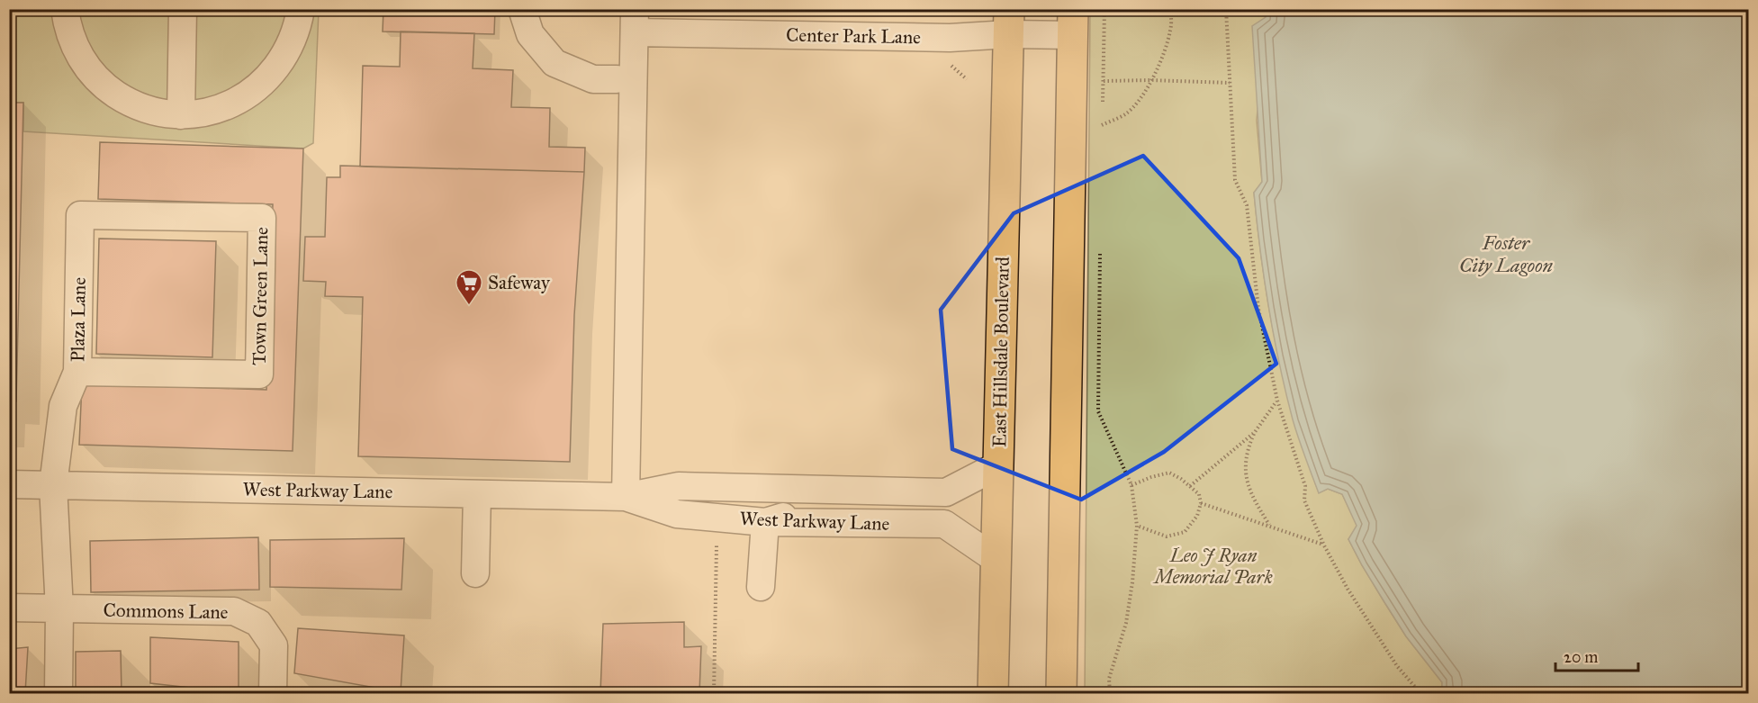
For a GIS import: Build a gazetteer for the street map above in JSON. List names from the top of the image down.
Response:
{
  "streets": {
    "main road": ["East Hillsdale Boulevard"],
    "street": [
      "Center Park Lane",
      "Town Green Lane",
      "Plaza Lane",
      "West Parkway Lane",
      "Commons Lane"
    ]
  },
  "crossings": [
    ["Center Park Lane", "East Hillsdale Boulevard"],
    ["Town Green Lane", "Plaza Lane"],
    ["Plaza Lane", "West Parkway Lane"],
    ["East Hillsdale Boulevard", "West Parkway Lane"]
  ],
  "water": ["Foster City Lagoon"],
  "parks": ["Leo J Ryan Memorial Park"],
  "places": {
    "supermarket": ["Safeway"]
  },
  "scale_bar": "20 m"
}
